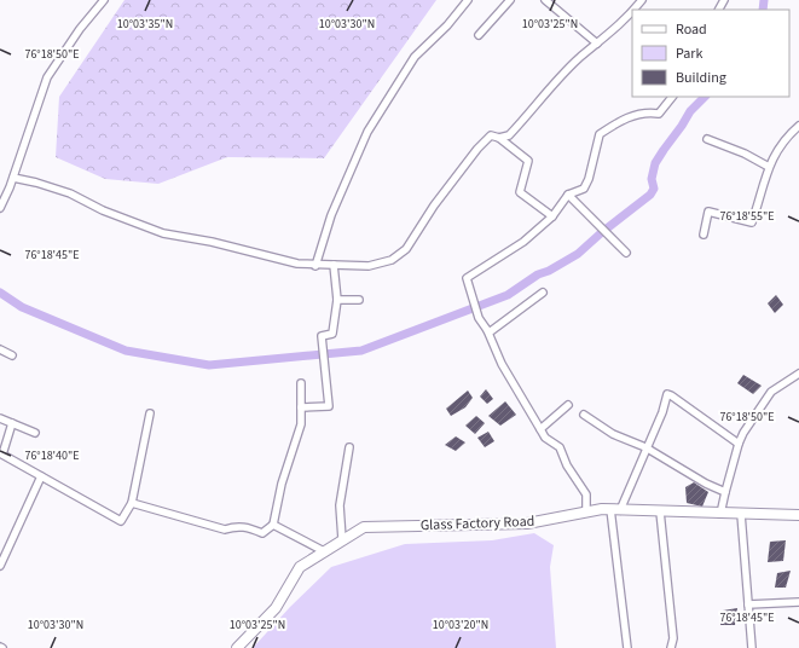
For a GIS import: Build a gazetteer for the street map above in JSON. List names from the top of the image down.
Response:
{
  "streets": {
    "main road": ["Glass Factory Road"]
  },
  "legend": ["Road", "Park", "Building"],
  "coordinates": [
    "10°03'35\"N",
    "10°03'30\"N",
    "10°03'25\"N",
    "76°18'50\"E",
    "76°18'55\"E",
    "76°18'45\"E",
    "76°18'40\"E",
    "10°03'20\"N"
  ]
}
